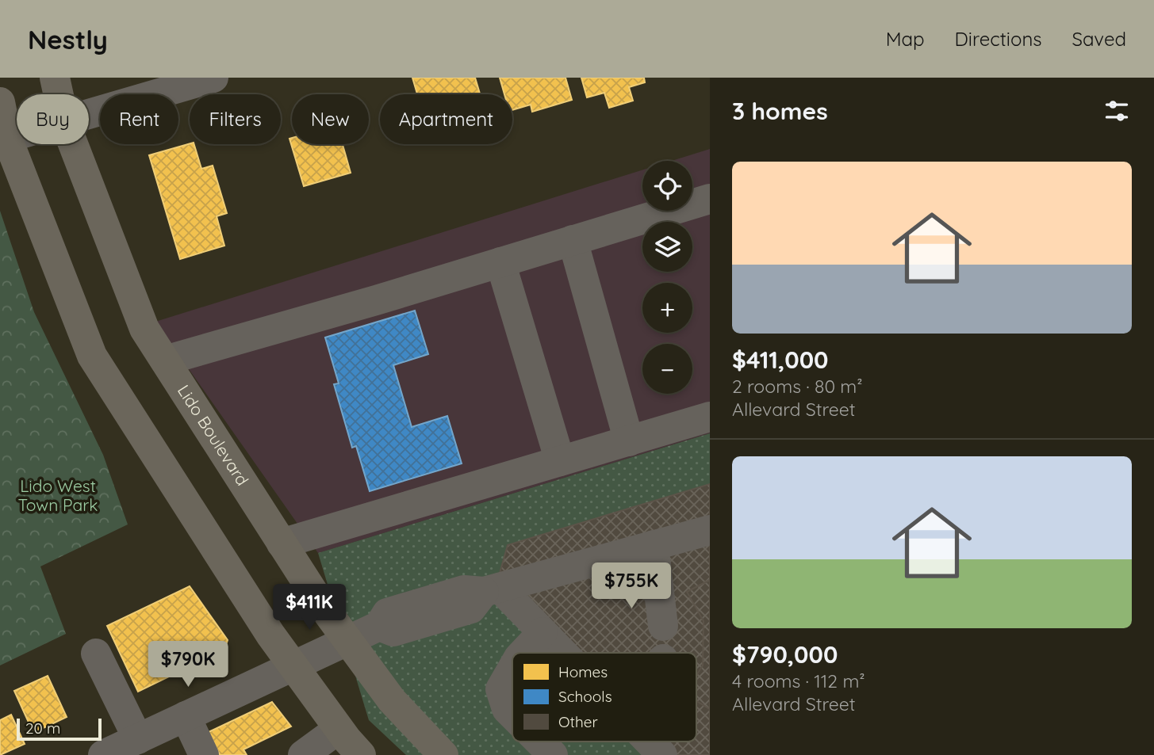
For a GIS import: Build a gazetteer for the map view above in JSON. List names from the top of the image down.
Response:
{
  "streets": {
    "highway": ["Lido Boulevard"]
  },
  "parks": ["Lido West Town Park"],
  "legend": ["Homes", "Schools", "Other"],
  "scale_bar": "20 m",
  "page": {
    "header": "Nestly",
    "nav": ["Map", "Directions", "Saved"],
    "heading": "3 homes",
    "chip": [
      "Buy",
      "Rent",
      "Filters",
      "New",
      "Apartment"
    ],
    "list": [
      {
        "name": "$411,000",
        "note": "2 rooms · 80 m² · Allevard Street"
      },
      {
        "name": "$790,000",
        "note": "4 rooms · 112 m² · Allevard Street"
      }
    ],
    "map_buttons": ["+", "−"],
    "price": ["$755K", "$411K", "$790K"],
    "scale": "20 m"
  }
}
